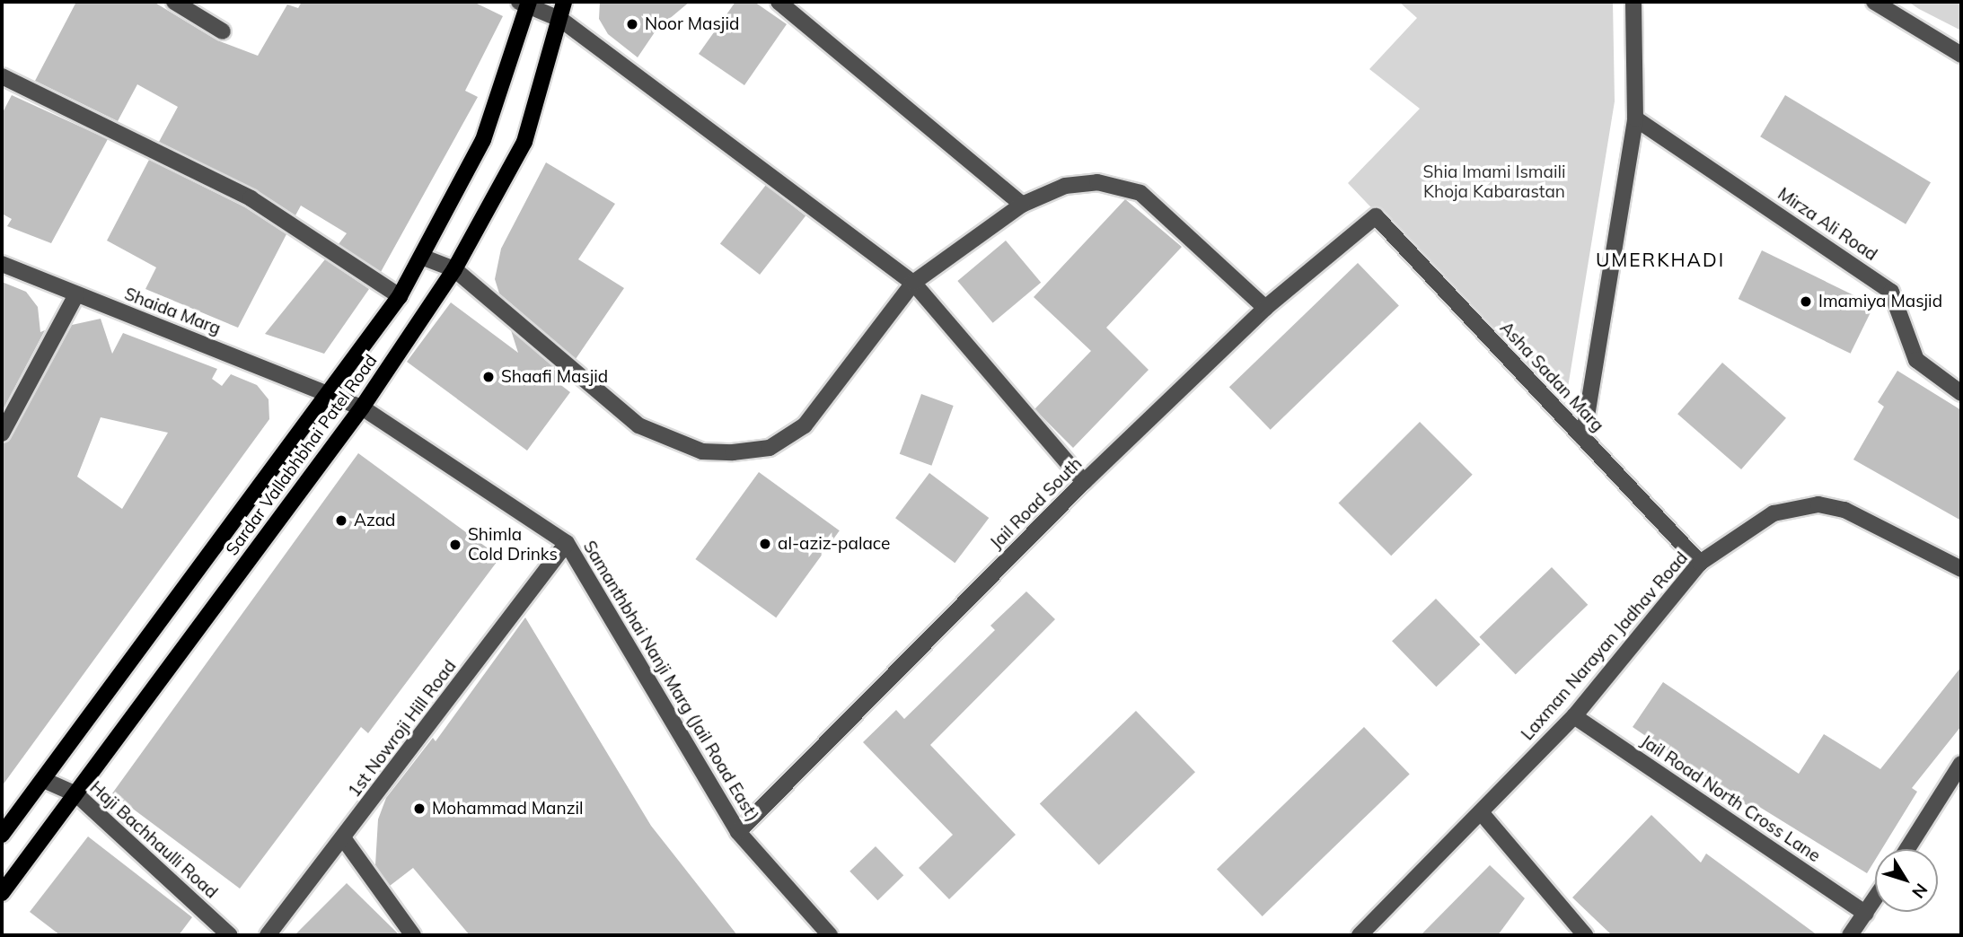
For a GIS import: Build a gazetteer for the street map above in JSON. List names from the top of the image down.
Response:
{
  "streets": {
    "main road": ["Sardar Vallabhbhai Patel Road"],
    "street": [
      "Mirza Ali Road",
      "Shaida Marg",
      "Asha Sadan Marg",
      "Jail Road South",
      "Laxman Narayan Jadhav Road",
      "Samanthbhai Nanji Marg (Jail Road East)",
      "1st Nowroji Hill Road",
      "Jail Road North Cross Lane",
      "Haji Bachhaulli Road"
    ]
  },
  "crossings": [
    ["Shaida Marg", "Sardar Vallabhbhai Patel Road"],
    ["Shaida Marg", "Samanthbhai Nanji Marg (Jail Road East)"],
    ["Asha Sadan Marg", "Jail Road South"],
    ["Asha Sadan Marg", "Laxman Narayan Jadhav Road"],
    ["Sardar Vallabhbhai Patel Road", "Samanthbhai Nanji Marg (Jail Road East)"],
    ["Sardar Vallabhbhai Patel Road", "Haji Bachhaulli Road"],
    ["Jail Road South", "Samanthbhai Nanji Marg (Jail Road East)"],
    ["Laxman Narayan Jadhav Road", "Jail Road North Cross Lane"],
    ["Samanthbhai Nanji Marg (Jail Road East)", "1st Nowroji Hill Road"]
  ],
  "districts": ["UMERKHADI"],
  "parks": ["Shia Imami Ismaili Khoja Kabarastan"],
  "places": [
    "Noor Masjid",
    "Imamiya Masjid",
    "Shaafi Masjid",
    "Azad",
    "al-aziz-palace",
    "Shimla Cold Drinks",
    "Mohammad Manzil"
  ],
  "north": "bottom right"
}
